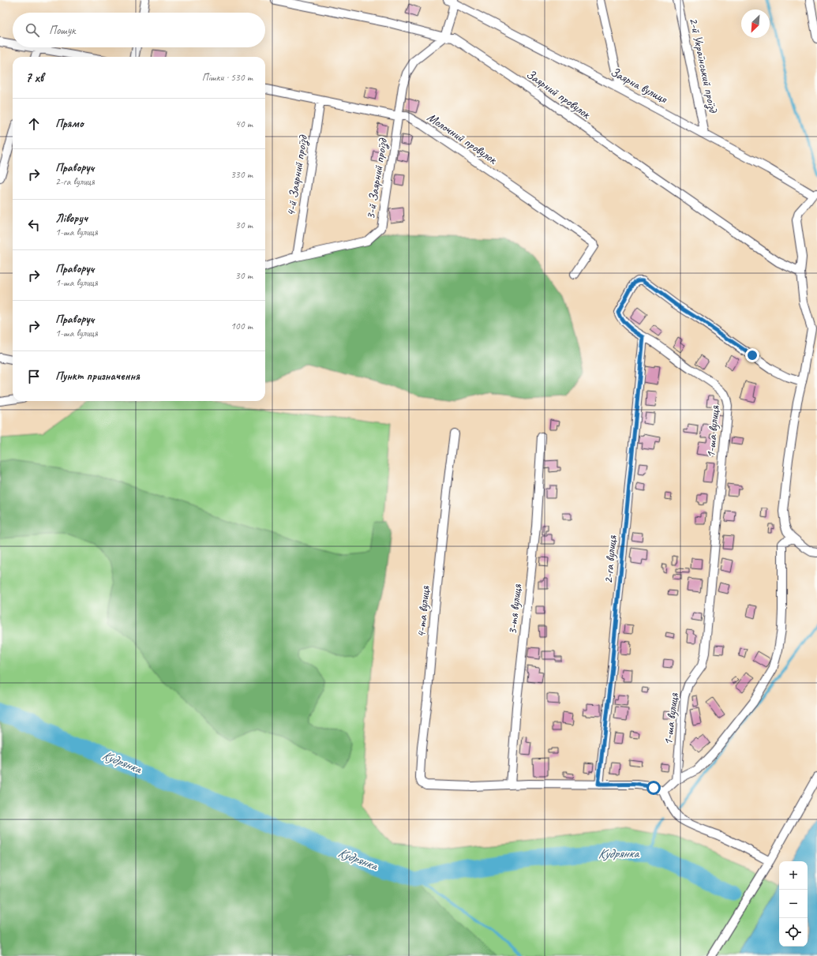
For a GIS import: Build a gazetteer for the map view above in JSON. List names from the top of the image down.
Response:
{
  "streets": {
    "street": [
      "2-й Український проїзд",
      "Заярна вулиця",
      "Заярний провулок",
      "Молочний провулок",
      "4-й Заярний проїзд",
      "3-й Заярний проїзд",
      "1-ша вулиця",
      "2-га вулиця",
      "3-тя вулиця",
      "4-та вулиця"
    ]
  },
  "crossings": [
    ["2-й Український проїзд", "Заярна вулиця"],
    ["Заярний провулок", "3-й Заярний проїзд"],
    ["Молочний провулок", "4-й Заярний проїзд"],
    ["Молочний провулок", "3-й Заярний проїзд"],
    ["4-й Заярний проїзд", "3-й Заярний проїзд"],
    ["1-ша вулиця", "2-га вулиця"],
    ["3-тя вулиця", "4-та вулиця"]
  ],
  "water": ["Кудрянка"],
  "north": "bottom left",
  "page": {
    "search": "Пошук",
    "heading": ["7 хв", "Пішки · 530 m"],
    "list": [
      ["Прямо", "40 m"],
      ["Праворуч", "2-га вулиця", "330 m"],
      ["Ліворуч", "1-ша вулиця", "30 m"],
      ["Праворуч", "1-ша вулиця", "30 m"],
      ["Праворуч", "1-ша вулиця", "100 m"],
      "Пункт призначення"
    ],
    "map_buttons": ["+", "−"]
  }
}
